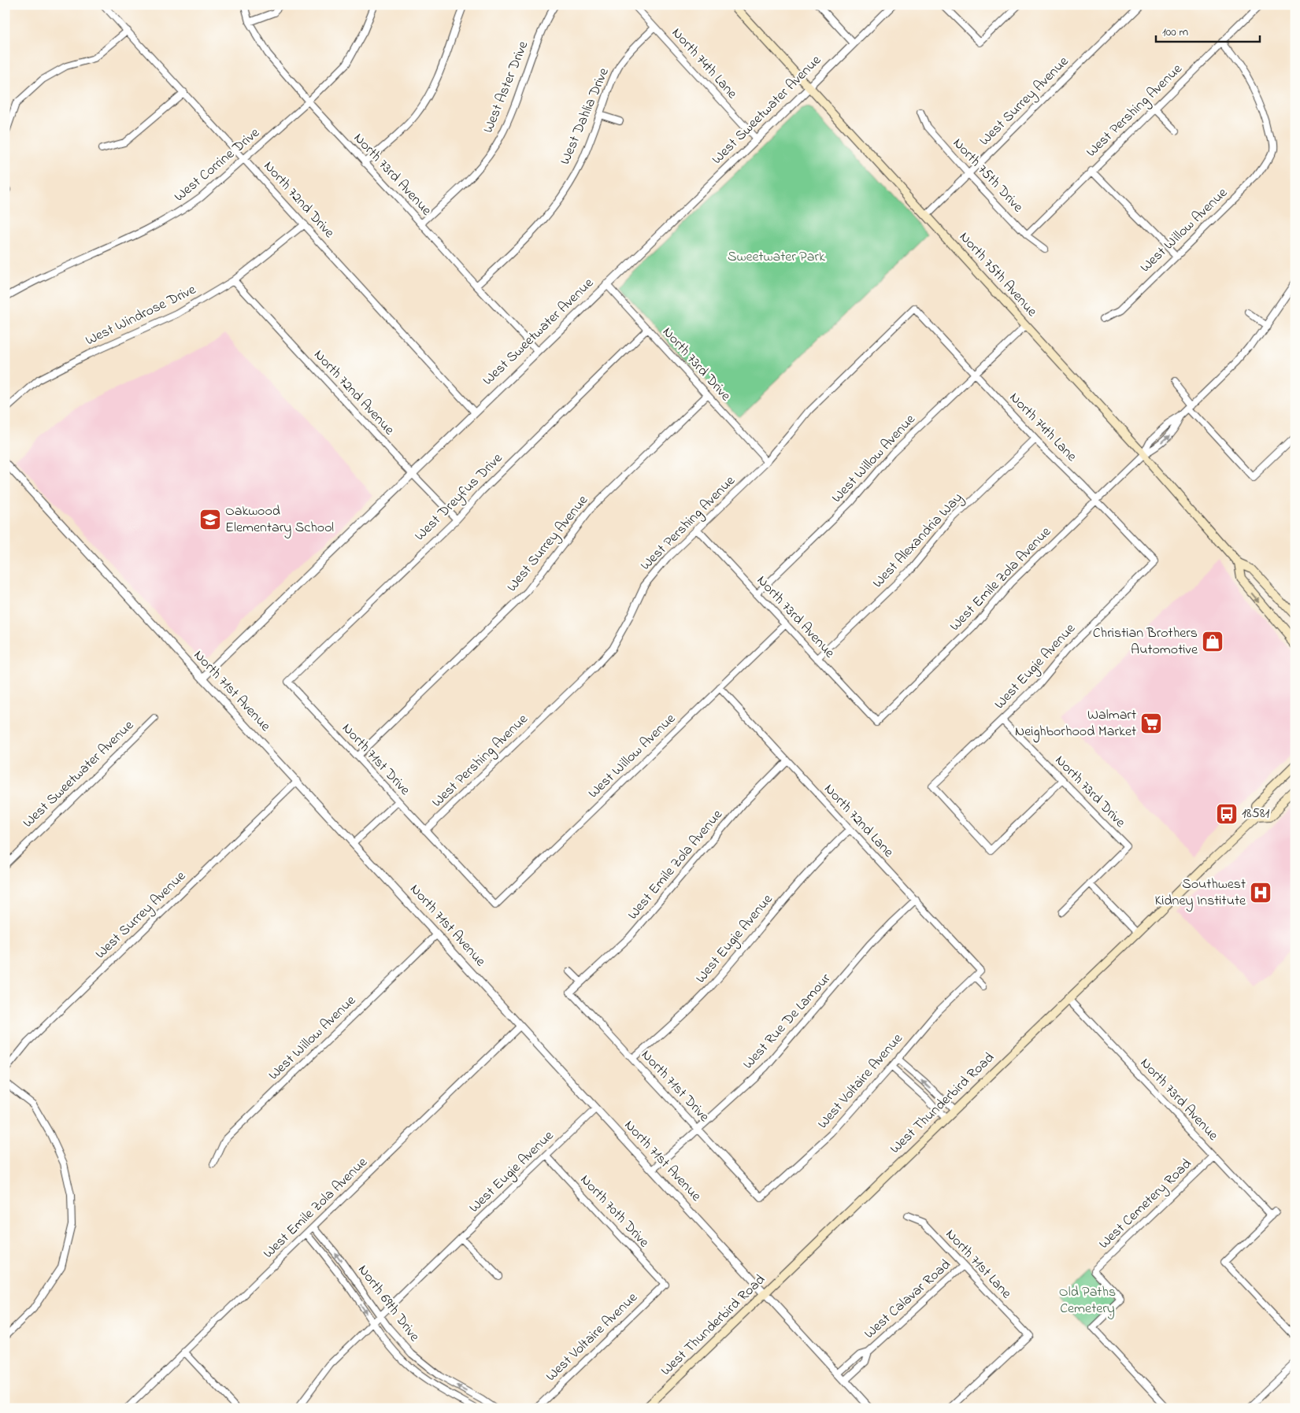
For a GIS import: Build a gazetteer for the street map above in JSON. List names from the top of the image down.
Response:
{
  "streets": {
    "main road": ["North 75th Avenue", "West Thunderbird Road"],
    "street": [
      "North 74th Lane",
      "West Aster Drive",
      "West Surrey Avenue",
      "West Sweetwater Avenue",
      "West Pershing Avenue",
      "West Dahlia Drive",
      "West Corrine Drive",
      "North 73rd Avenue",
      "North 75th Drive",
      "North 72nd Drive",
      "West Willow Avenue",
      "West Windrose Drive",
      "North 73rd Drive",
      "North 72nd Avenue",
      "West Dreyfus Drive",
      "West Alexandria Way",
      "West Emile Zola Avenue",
      "West Eugie Avenue",
      "North 71st Avenue",
      "North 71st Drive",
      "North 72nd Lane",
      "West Rue De Lamour",
      "West Voltaire Avenue",
      "West Cemetery Road",
      "North 70th Drive",
      "North 71st Lane",
      "West Calavar Road",
      "North 69th Drive"
    ]
  },
  "crossings": [
    ["North 74th Lane", "West Sweetwater Avenue"],
    ["North 74th Lane", "West Pershing Avenue"],
    ["North 74th Lane", "West Dahlia Drive"],
    ["North 74th Lane", "West Willow Avenue"],
    ["North 74th Lane", "West Alexandria Way"],
    ["North 74th Lane", "West Emile Zola Avenue"],
    ["North 74th Lane", "West Eugie Avenue"],
    ["West Aster Drive", "North 73rd Avenue"],
    ["West Surrey Avenue", "North 75th Drive"],
    ["West Surrey Avenue", "North 75th Avenue"],
    ["West Surrey Avenue", "North 73rd Drive"],
    ["West Surrey Avenue", "North 71st Avenue"],
    ["West Surrey Avenue", "North 71st Drive"],
    ["West Sweetwater Avenue", "North 73rd Avenue"],
    ["West Sweetwater Avenue", "North 72nd Drive"],
    ["West Sweetwater Avenue", "North 75th Avenue"],
    ["West Sweetwater Avenue", "North 73rd Drive"],
    ["West Sweetwater Avenue", "North 72nd Avenue"],
    ["West Sweetwater Avenue", "North 71st Avenue"],
    ["West Pershing Avenue", "North 73rd Avenue"],
    ["West Pershing Avenue", "North 75th Drive"],
    ["West Pershing Avenue", "West Willow Avenue"],
    ["West Pershing Avenue", "North 73rd Drive"],
    ["West Pershing Avenue", "North 71st Drive"],
    ["West Dahlia Drive", "North 73rd Avenue"],
    ["West Corrine Drive", "North 73rd Avenue"],
    ["West Corrine Drive", "North 72nd Drive"],
    ["North 73rd Avenue", "West Willow Avenue"],
    ["North 73rd Avenue", "West Alexandria Way"],
    ["North 73rd Avenue", "West Emile Zola Avenue"],
    ["North 73rd Avenue", "West Thunderbird Road"],
    ["North 73rd Avenue", "West Cemetery Road"],
    ["North 72nd Drive", "West Windrose Drive"],
    ["West Willow Avenue", "North 75th Avenue"],
    ["West Willow Avenue", "North 71st Avenue"],
    ["West Willow Avenue", "North 71st Drive"],
    ["West Willow Avenue", "North 72nd Lane"],
    ["North 75th Avenue", "West Emile Zola Avenue"],
    ["West Windrose Drive", "North 72nd Avenue"],
    ["North 73rd Drive", "West Dreyfus Drive"],
    ["North 73rd Drive", "West Eugie Avenue"],
    ["North 72nd Avenue", "West Dreyfus Drive"],
    ["West Dreyfus Drive", "North 71st Drive"],
    ["West Emile Zola Avenue", "North 71st Avenue"],
    ["West Emile Zola Avenue", "North 71st Drive"],
    ["West Emile Zola Avenue", "North 72nd Lane"],
    ["West Emile Zola Avenue", "North 69th Drive"],
    ["West Eugie Avenue", "North 71st Avenue"],
    ["West Eugie Avenue", "North 71st Drive"],
    ["West Eugie Avenue", "North 72nd Lane"],
    ["West Eugie Avenue", "North 70th Drive"],
    ["West Eugie Avenue", "North 69th Drive"],
    ["North 71st Avenue", "West Rue De Lamour"],
    ["North 71st Avenue", "West Thunderbird Road"],
    ["North 71st Avenue", "West Calavar Road"],
    ["North 71st Drive", "West Rue De Lamour"],
    ["North 71st Drive", "West Voltaire Avenue"],
    ["North 72nd Lane", "West Rue De Lamour"],
    ["North 72nd Lane", "West Voltaire Avenue"],
    ["West Voltaire Avenue", "North 70th Drive"],
    ["North 71st Lane", "West Calavar Road"]
  ],
  "parks": ["Sweetwater Park", "Old Paths Cemetery"],
  "places": {
    "school or university": ["Oakwood Elementary School"],
    "shop": ["Christian Brothers Automotive"],
    "supermarket": ["Walmart Neighborhood Market"],
    "bus stop": ["18581"],
    "hospital": ["Southwest Kidney Institute"]
  },
  "scale_bar": "100 m"
}
